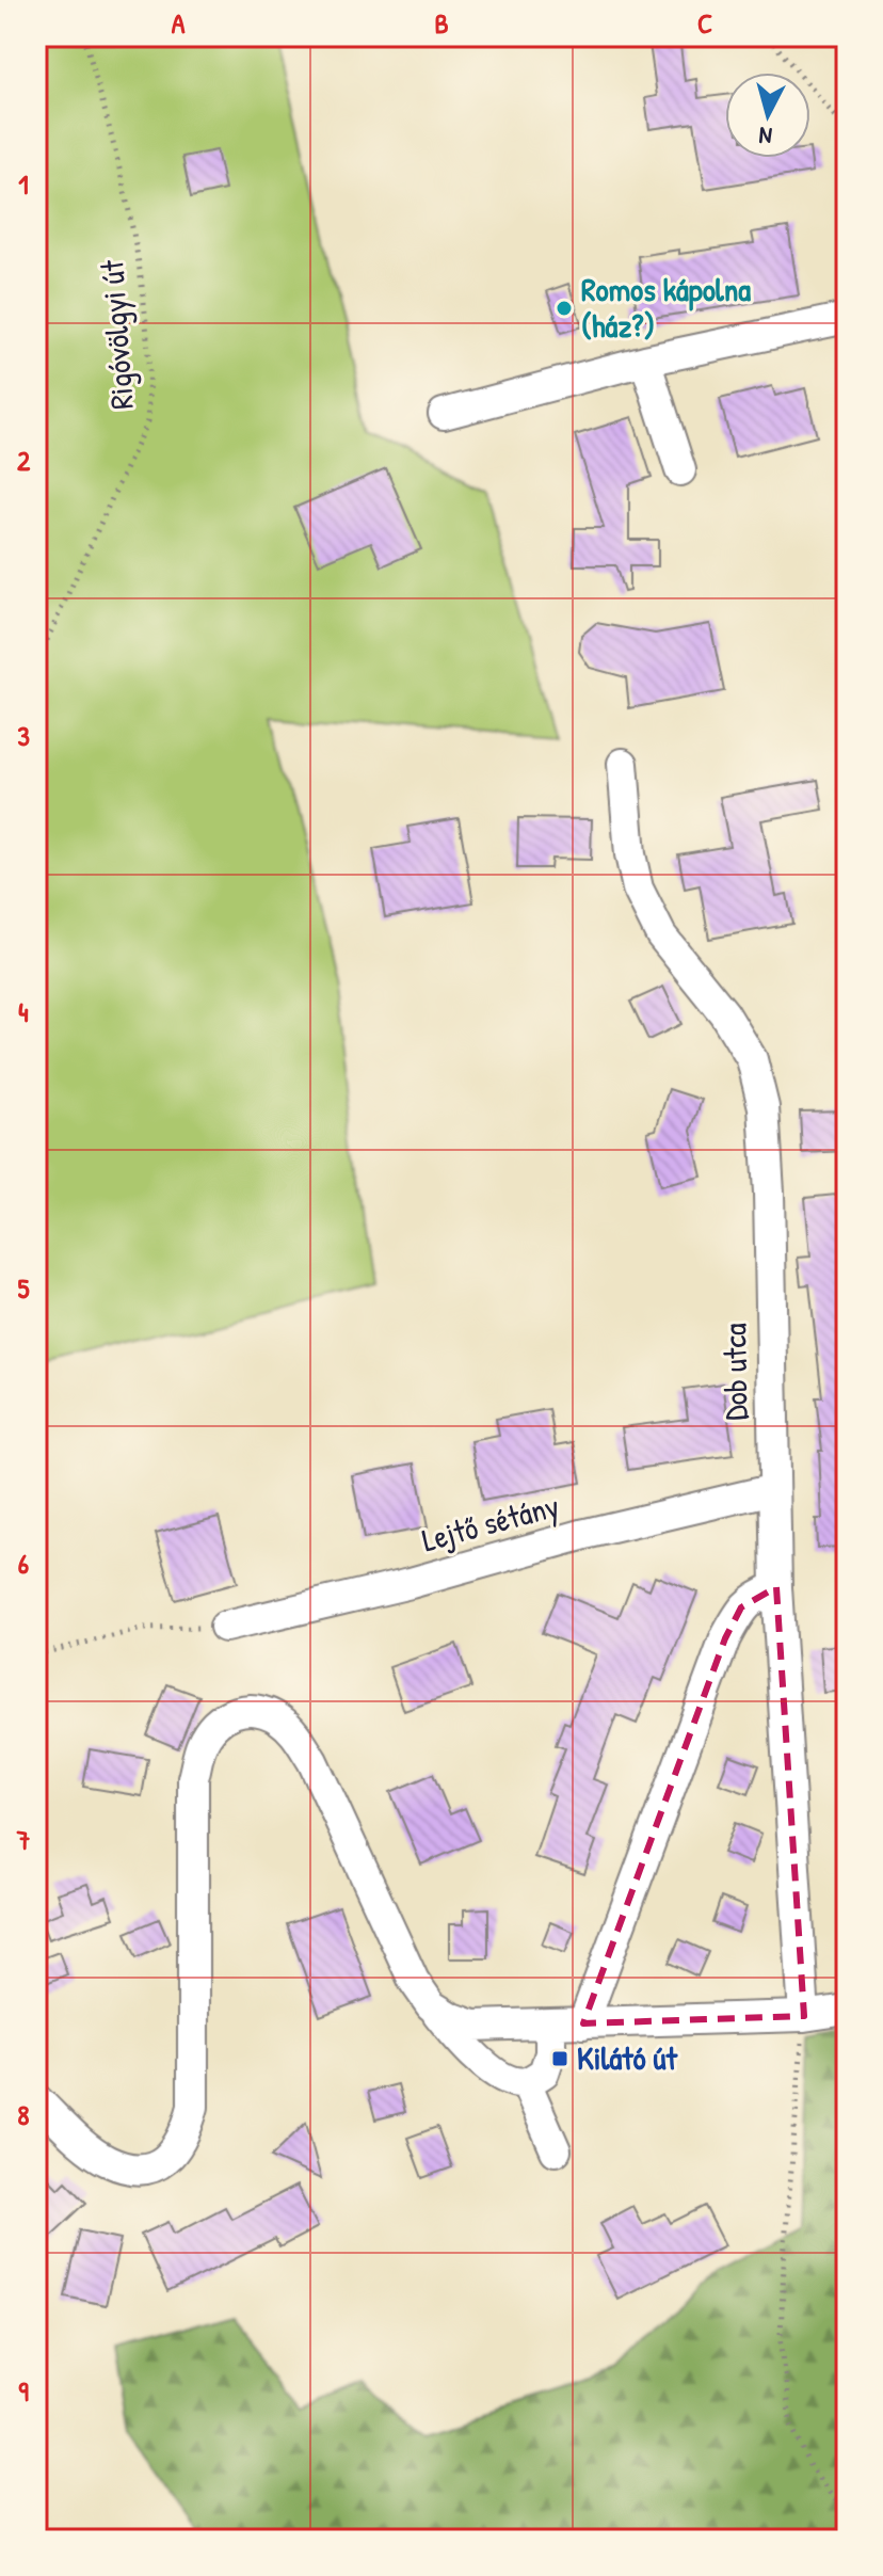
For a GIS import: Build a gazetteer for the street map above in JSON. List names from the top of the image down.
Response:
{
  "streets": {
    "street": ["Dob utca", "Lejtő sétány"],
    "path": ["Rigóvölgyi út"]
  },
  "crossings": [
    ["Dob utca", "Lejtő sétány"]
  ],
  "places": {
    "other": ["Romos kápolna (ház?)"],
    "transit": ["Kilátó út"]
  },
  "north": "bottom",
  "grid": {
    "columns": ["A", "B", "C"],
    "rows": [
      "1",
      "2",
      "3",
      "4",
      "5",
      "6",
      "7",
      "8",
      "9"
    ]
  }
}
